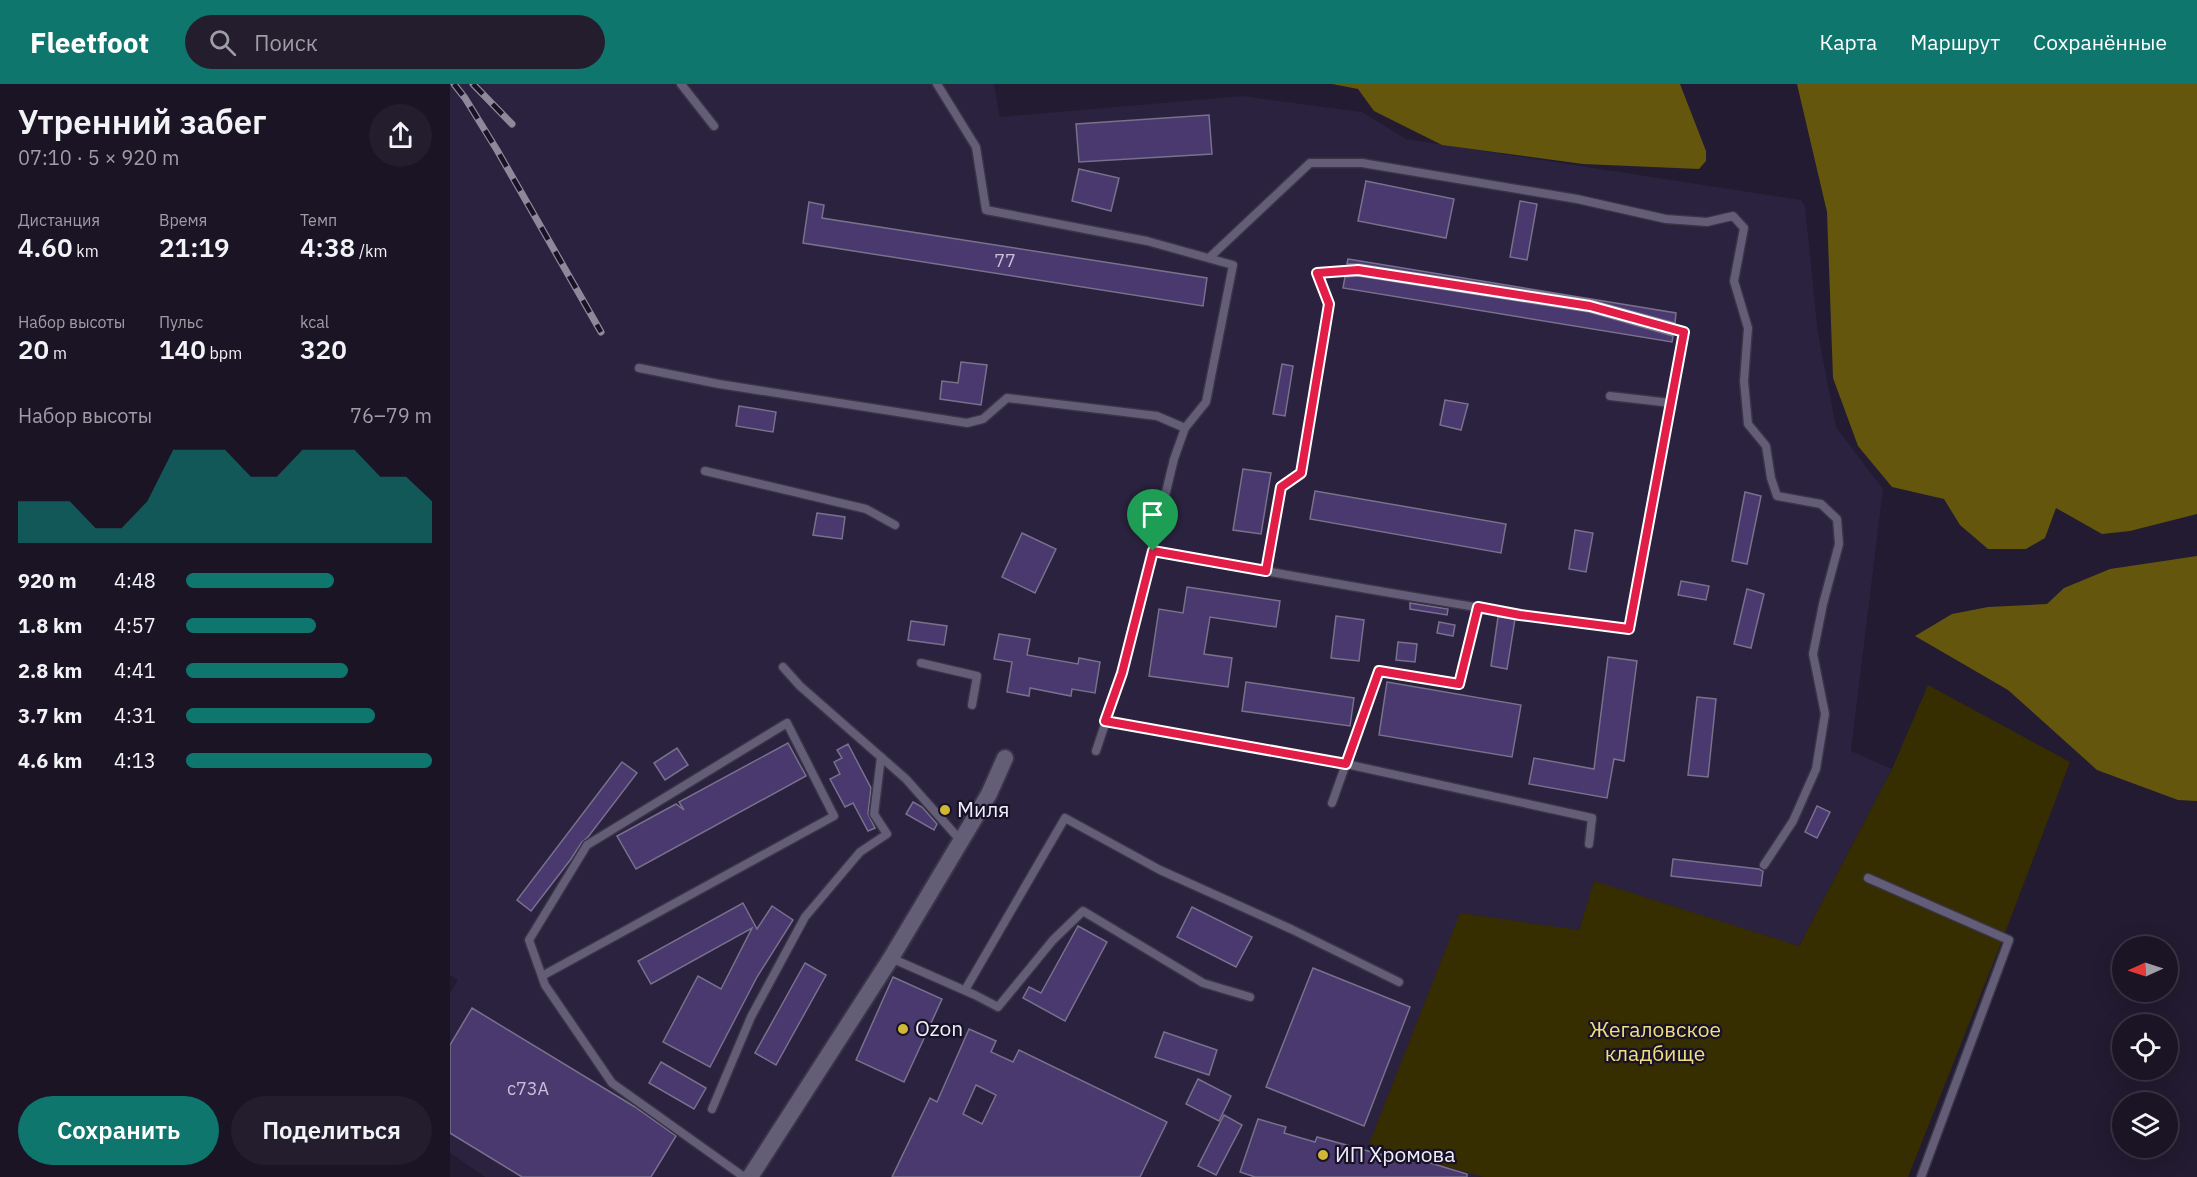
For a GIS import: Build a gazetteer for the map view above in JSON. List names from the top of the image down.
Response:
{
  "parks": ["Жегаловское кладбище"],
  "places": ["Миля", "Ozon", "ИП Хромова"],
  "house_numbers": ["77", "с73А"],
  "north": "left",
  "page": {
    "header": "Fleetfoot",
    "search": "Поиск",
    "nav": ["Карта", "Маршрут", "Сохранённые"],
    "heading": ["Утренний забег", "07:10 · 5 × 920 m"],
    "stats": [
      ["Дистанция", "4.60 km"],
      ["Время", "21:19"],
      ["Темп", "4:38 /km"],
      ["Набор высоты", "20 m"],
      ["Пульс", "140 bpm"],
      ["kcal", "320"]
    ],
    "chart": ["Набор высоты", "76–79 m"],
    "list": [
      {
        "name": "920 m",
        "note": "4:48"
      },
      {
        "name": "1.8 km",
        "note": "4:57"
      },
      {
        "name": "2.8 km",
        "note": "4:41"
      },
      {
        "name": "3.7 km",
        "note": "4:31"
      },
      {
        "name": "4.6 km",
        "note": "4:13"
      }
    ],
    "buttons": ["Сохранить", "Поделиться"]
  }
}
